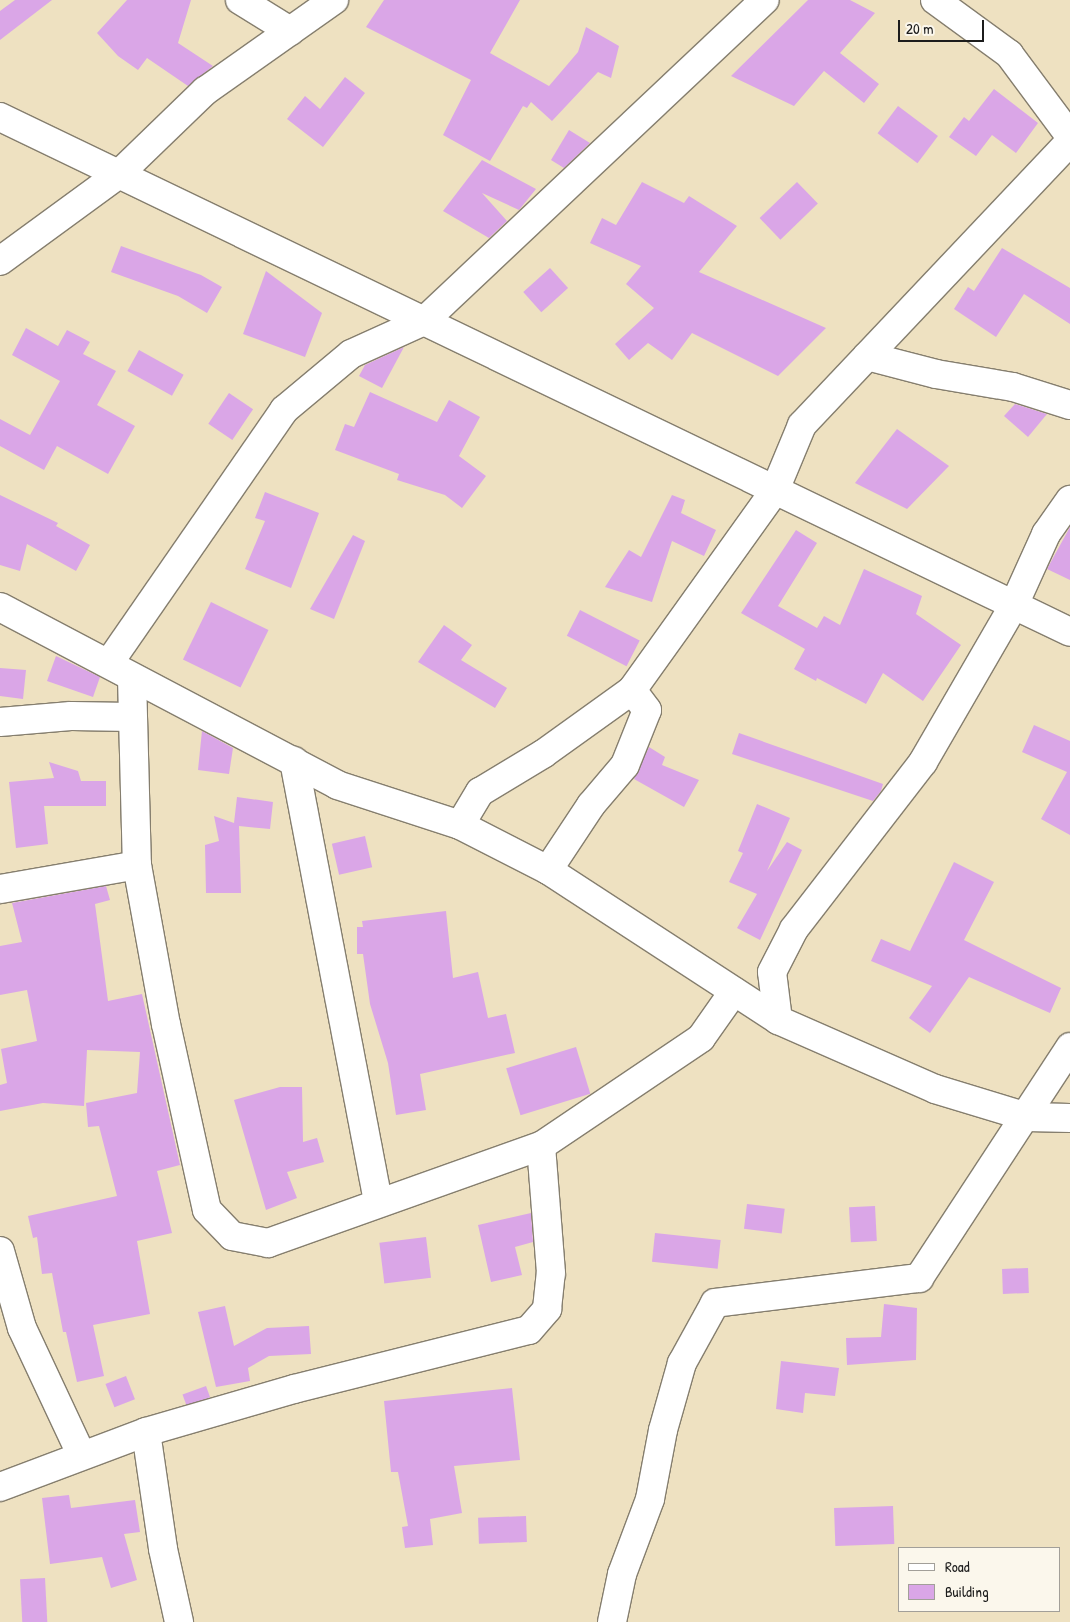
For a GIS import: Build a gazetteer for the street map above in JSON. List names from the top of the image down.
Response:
{
  "legend": ["Road", "Building"],
  "scale_bar": "20 m"
}
